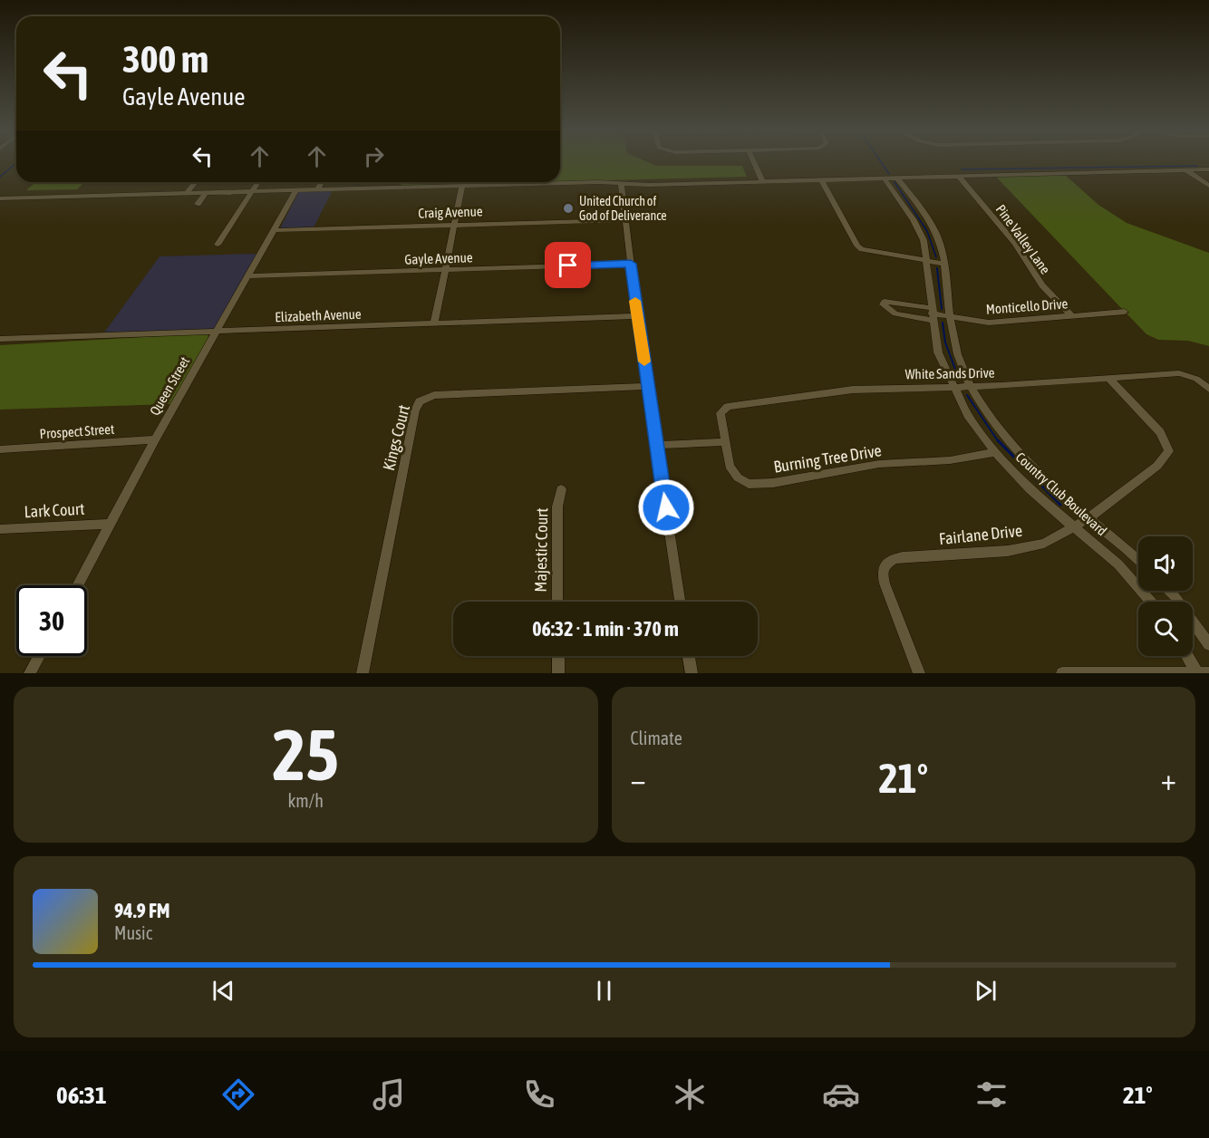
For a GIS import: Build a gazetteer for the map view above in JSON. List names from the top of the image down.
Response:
{
  "streets": {
    "street": [
      "Craig Avenue",
      "Pine Valley Lane",
      "Gayle Avenue",
      "Monticello Drive",
      "Elizabeth Avenue",
      "White Sands Drive",
      "Queen Street",
      "Prospect Street",
      "Kings Court",
      "Burning Tree Drive",
      "Country Club Boulevard",
      "Lark Court",
      "Fairlane Drive",
      "Majestic Court"
    ]
  },
  "crossings": [
    ["Craig Avenue", "Queen Street"],
    ["Pine Valley Lane", "Monticello Drive"],
    ["Gayle Avenue", "Queen Street"],
    ["Monticello Drive", "Country Club Boulevard"],
    ["Elizabeth Avenue", "Queen Street"],
    ["White Sands Drive", "Burning Tree Drive"],
    ["White Sands Drive", "Country Club Boulevard"],
    ["White Sands Drive", "Fairlane Drive"],
    ["Queen Street", "Prospect Street"],
    ["Queen Street", "Lark Court"],
    ["Burning Tree Drive", "Country Club Boulevard"],
    ["Country Club Boulevard", "Fairlane Drive"]
  ],
  "places": ["United Church of God of Deliverance"],
  "page": {
    "turn": ["300 m", "Gayle Avenue"],
    "limit": "30",
    "trip": "06:32 · 1 min · 370 m",
    "tile": [
      ["25", "km/h"],
      "Climate"
    ],
    "heat": ["−", "21°", "+"],
    "song": ["94.9 FM", "Music"],
    "tabs": ["06:31", "21°"]
  }
}
